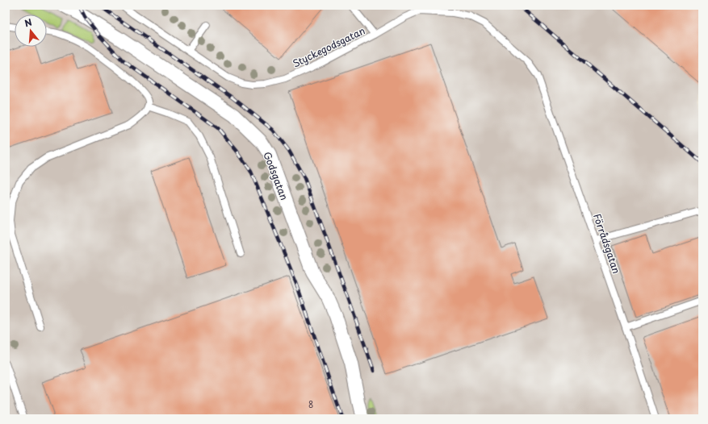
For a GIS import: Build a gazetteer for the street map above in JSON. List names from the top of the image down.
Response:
{
  "streets": {
    "street": ["Godsgatan"],
    "lane": ["Styckegodsgatan", "Förrådsgatan"]
  },
  "crossings": [
    ["Styckegodsgatan", "Förrådsgatan"]
  ],
  "house_numbers": ["8"],
  "north": "top"
}
